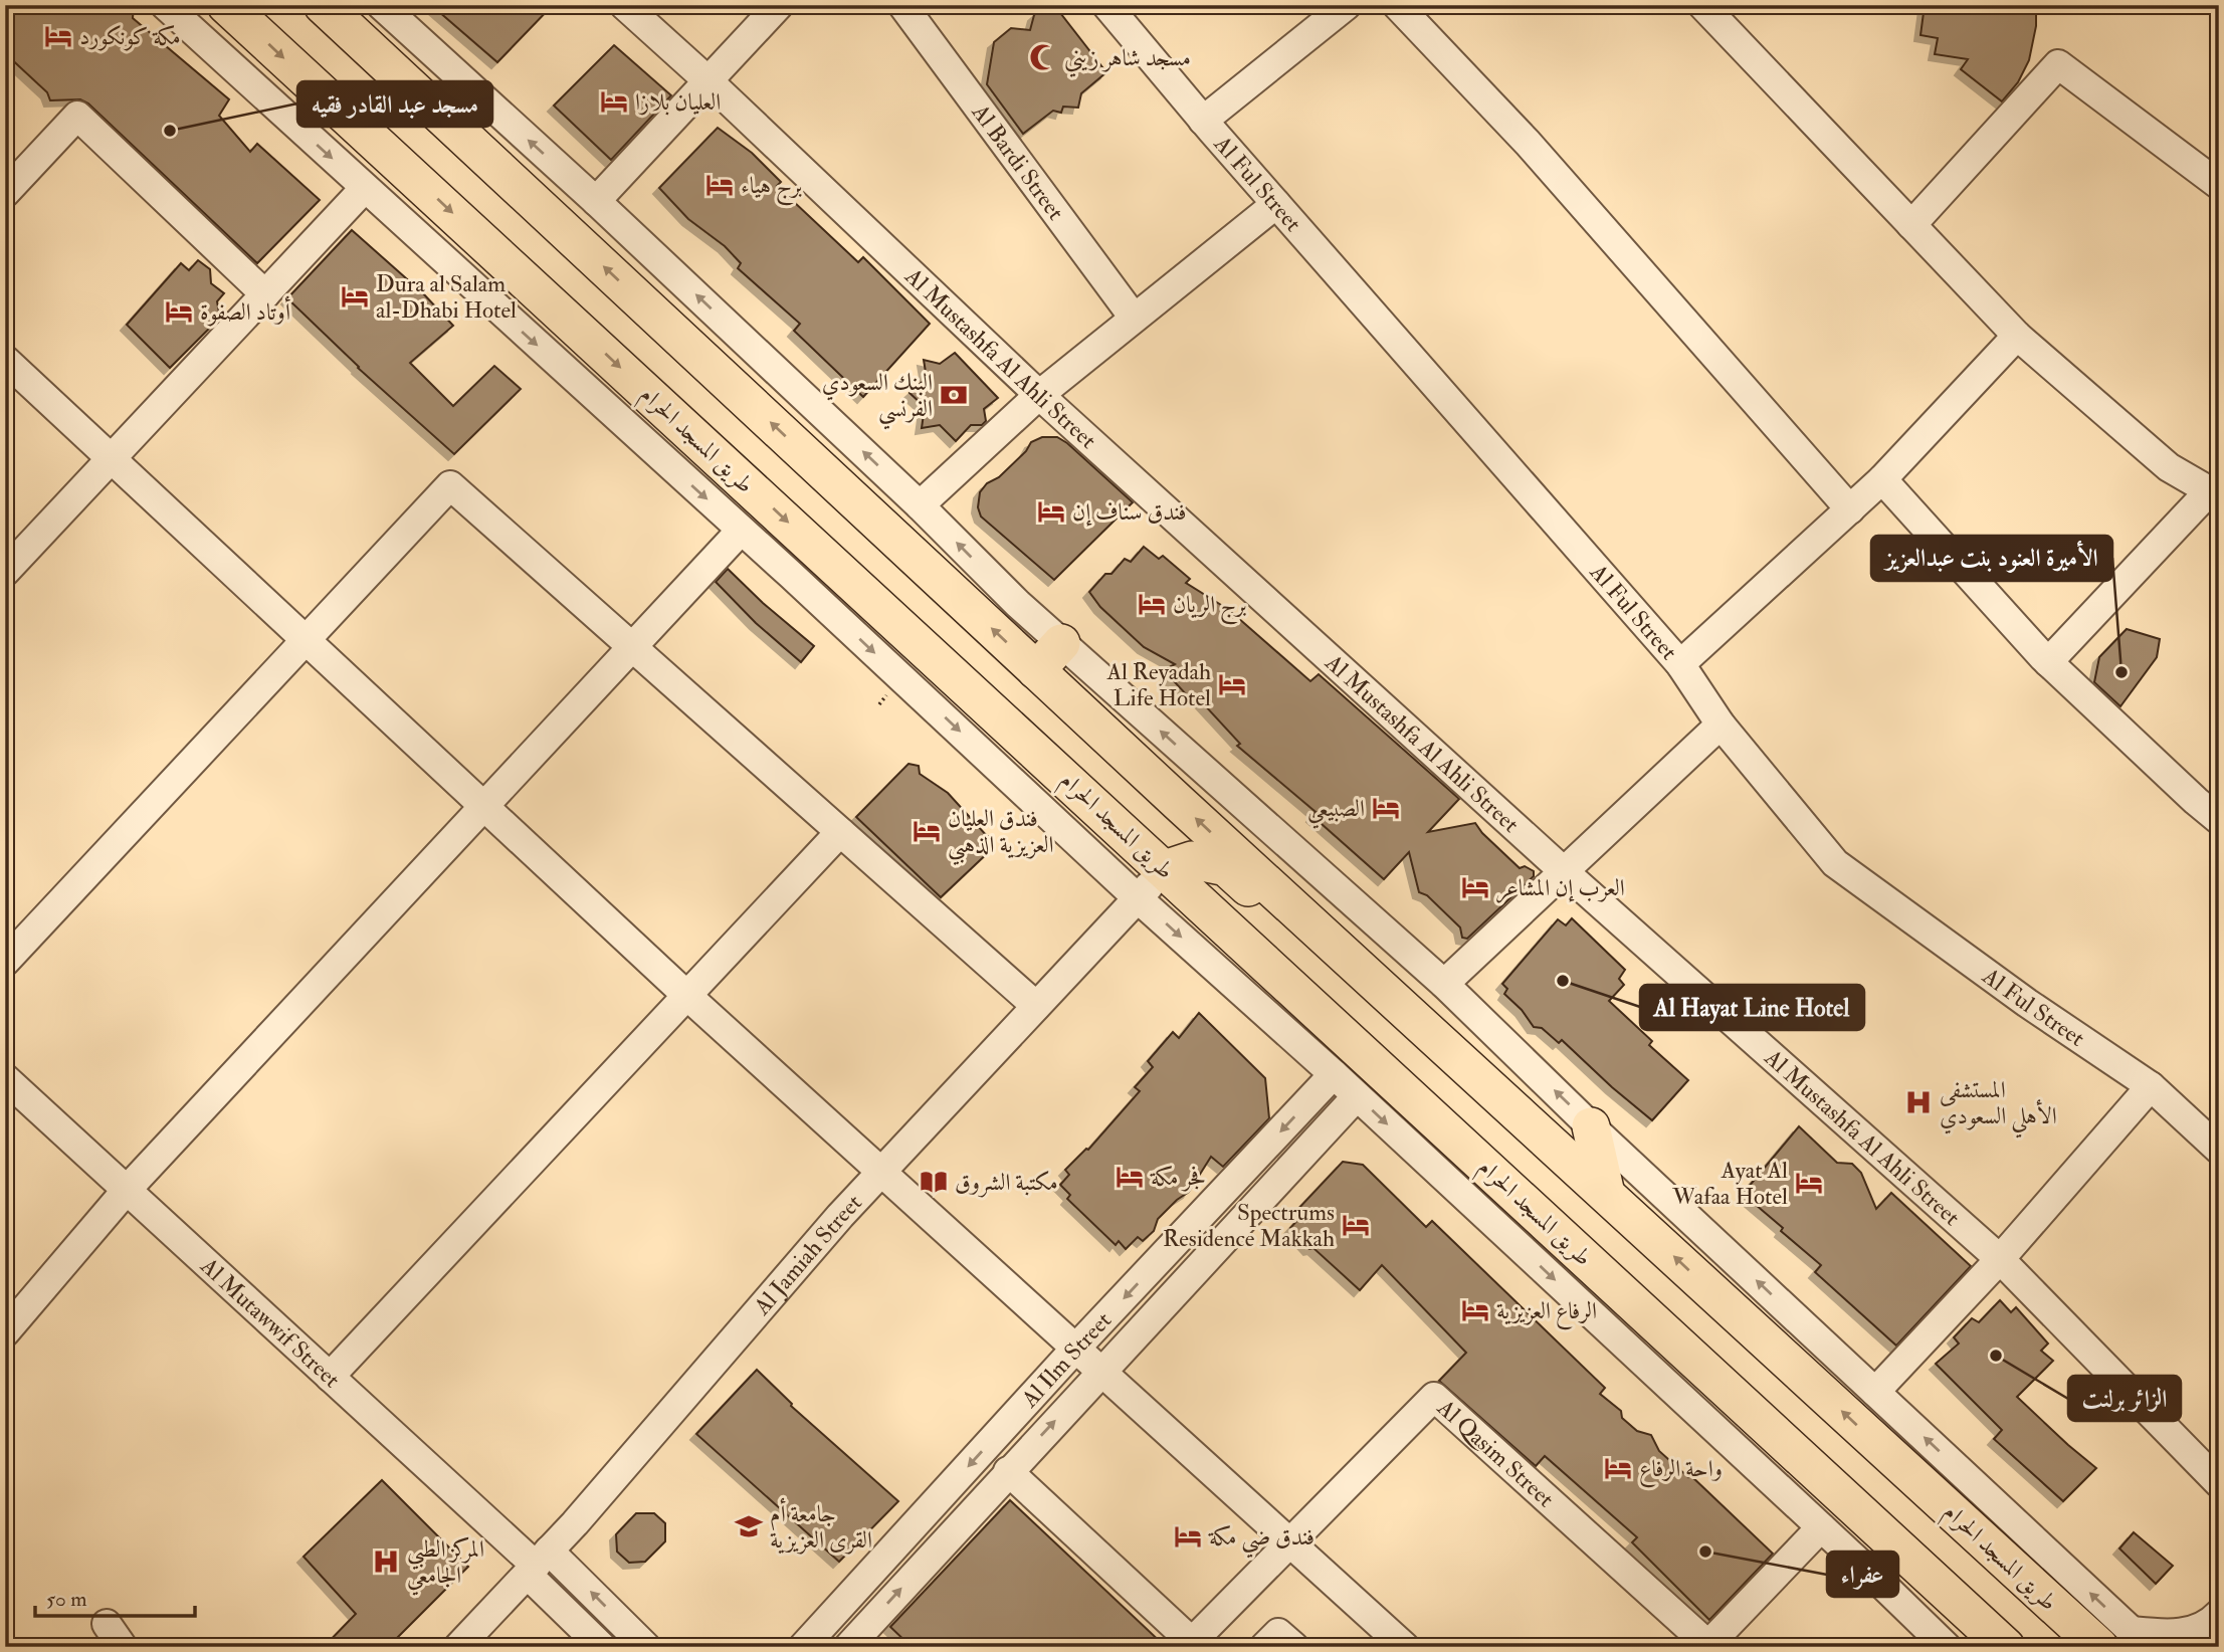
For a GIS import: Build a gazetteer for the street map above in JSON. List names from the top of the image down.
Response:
{
  "streets": {
    "main road": ["طريق المسجد الحرام"],
    "street": [
      "Al Bardi Street",
      "Al Ful Street",
      "Al Mustashfa Al Ahli Street",
      "Al Jamiah Street",
      "Al Mutawwif Street",
      "Al Ilm Street",
      "Al Qasim Street"
    ]
  },
  "crossings": [
    ["طريق المسجد الحرام", "Al Jamiah Street"],
    ["Al Jamiah Street", "Al Mutawwif Street"]
  ],
  "places": {
    "hotel": [
      "مكة كونكورد",
      "العليان بلازا",
      "برج هياء",
      "Dura al Salam al-Dhabi Hotel",
      "أوتاد الصفوة",
      "فندق سناف إن",
      "برج الريان",
      "Al Reyadah Life Hotel",
      "الصبيعي",
      "فندق العليان العزيزية الذهبي",
      "العرب إن المشاعر",
      "فجر مكة",
      "Ayat Al Wafaa Hotel",
      "Spectrums Residence Makkah",
      "الرفاع العزيزية",
      "واحة الرفاع",
      "فندق ضي مكة"
    ],
    "mosque": ["مسجد شاهر زيني"],
    "other": [
      "مسجد عبد القادر فقيه",
      "الأميرة العنود بنت عبدالعزيز",
      "Al Hayat Line Hotel",
      "الزائر برلنت",
      "عفراء"
    ],
    "bank": ["البنك السعودي الفرنسي"],
    "hospital": ["المستشفى الأهلي السعودي", "المركز الطبي الجامعي"],
    "library": ["مكتبة الشروق"],
    "school or university": ["جامعة أم القرى العزيزية"]
  },
  "scale_bar": "50 m"
}
